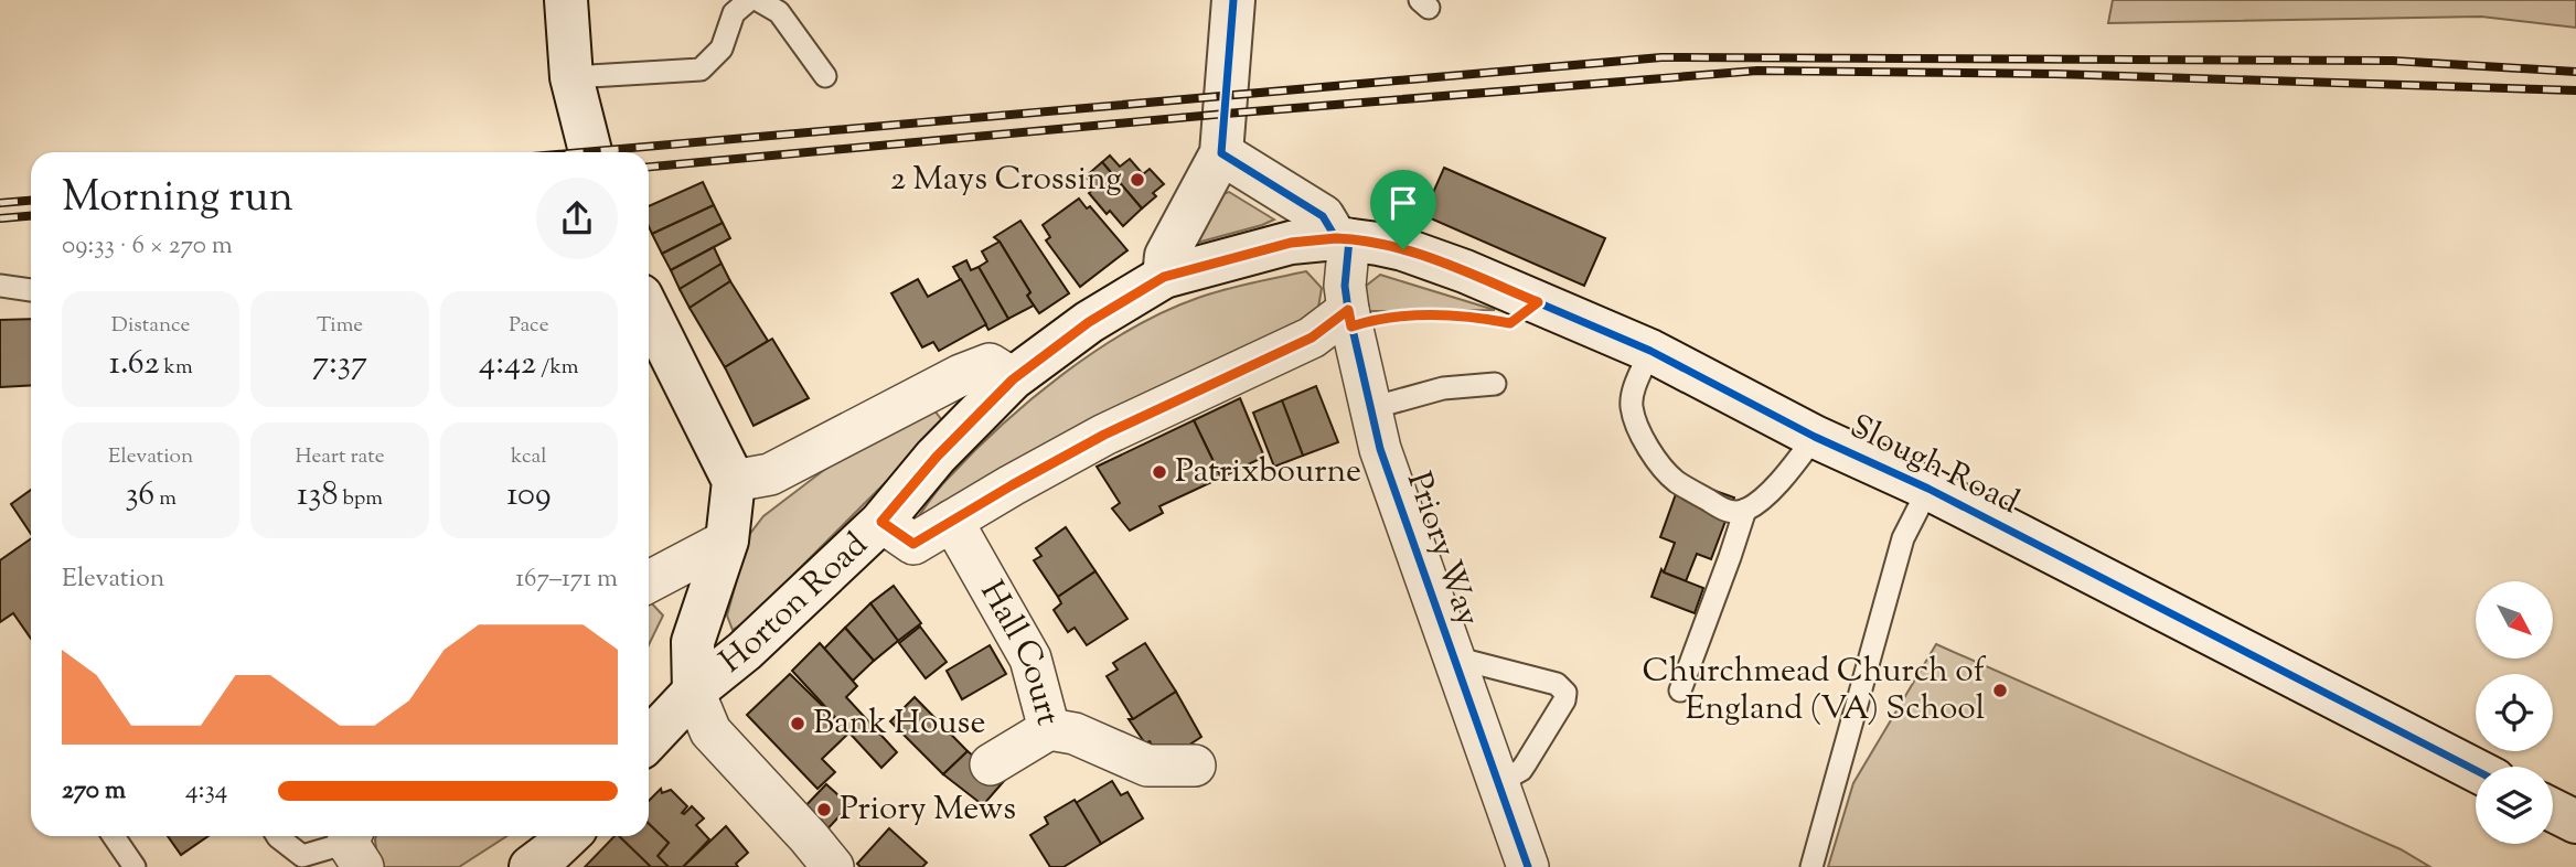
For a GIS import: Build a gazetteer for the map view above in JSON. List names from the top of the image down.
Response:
{
  "streets": {
    "main road": ["Slough Road", "Horton Road"],
    "street": ["Priory Way", "Hall Court"]
  },
  "crossings": [
    ["Slough Road", "Priory Way"],
    ["Slough Road", "Horton Road"],
    ["Priory Way", "Horton Road"]
  ],
  "places": [
    "2 Mays Crossing",
    "Patrixbourne",
    "Churchmead Church of England (VA) School",
    "Bank House",
    "Priory Mews"
  ],
  "north": "bottom right",
  "page": {
    "heading": ["Morning run", "09:33 · 6 × 270 m"],
    "stats": [
      ["Distance", "1.62 km"],
      ["Time", "7:37"],
      ["Pace", "4:42 /km"],
      ["Elevation", "36 m"],
      ["Heart rate", "138 bpm"],
      ["kcal", "109"]
    ],
    "chart": ["Elevation", "167–171 m"],
    "list": [
      {
        "name": "270 m",
        "note": "4:34"
      }
    ]
  }
}
